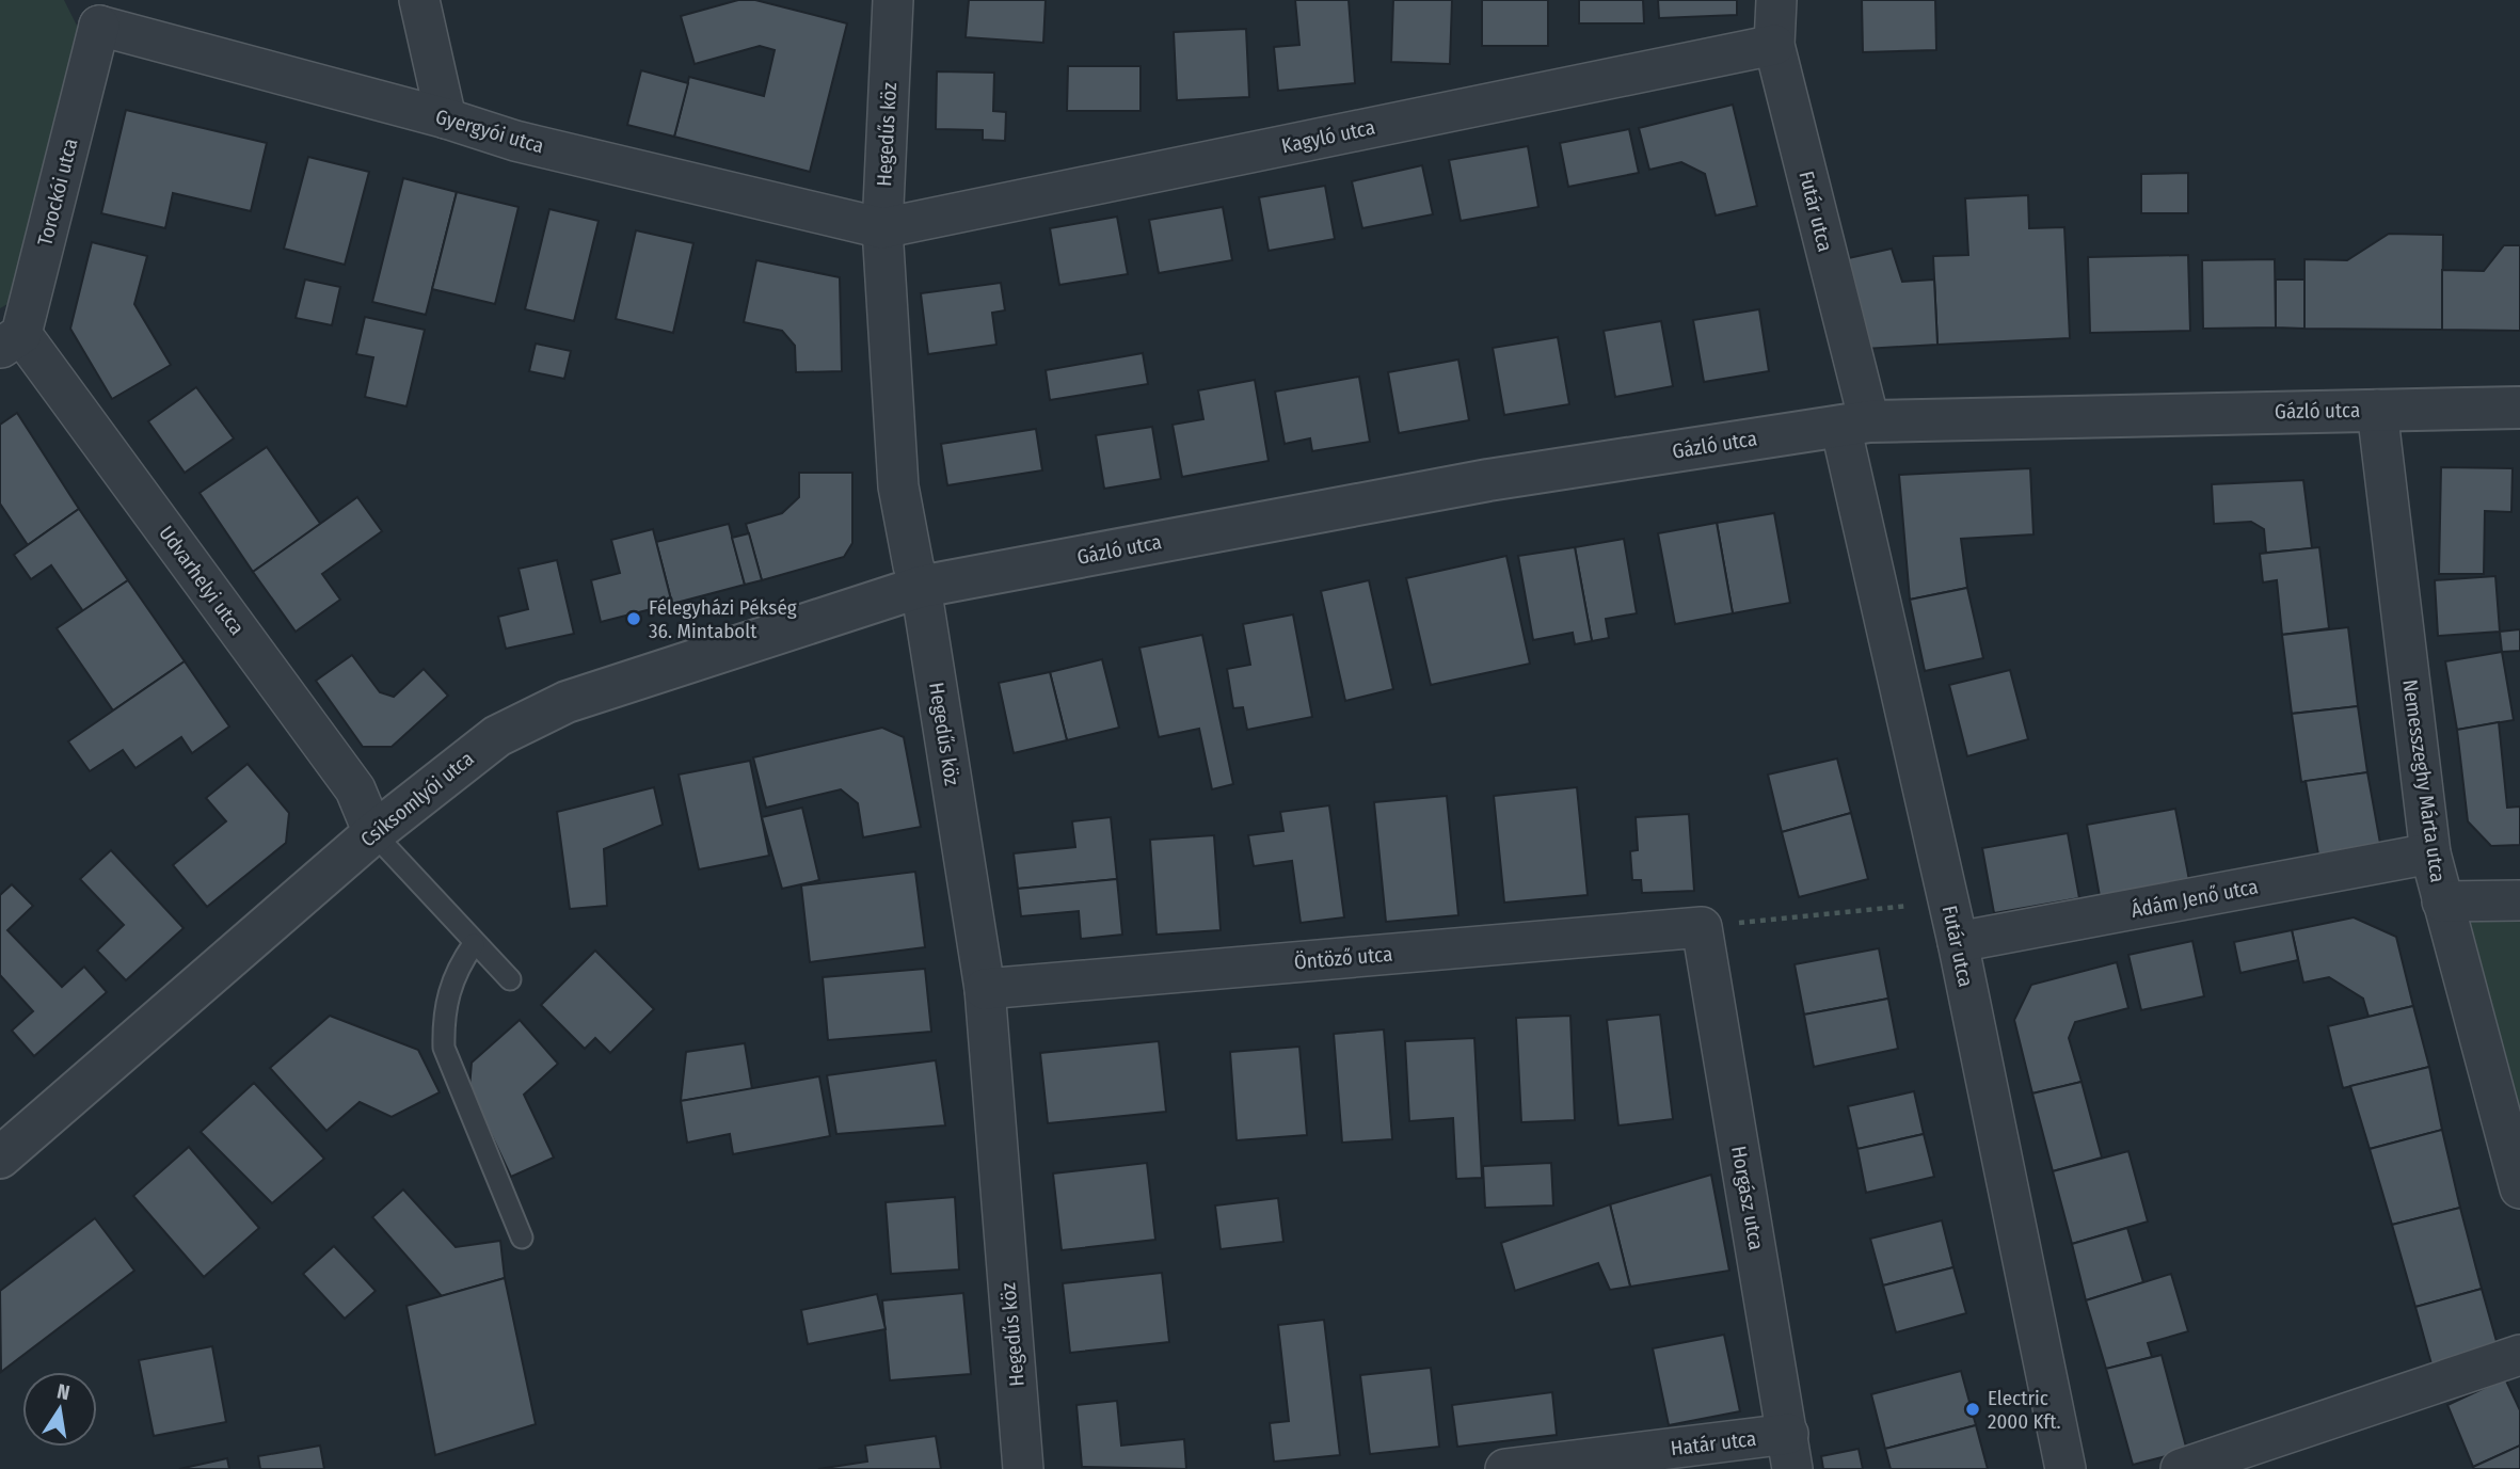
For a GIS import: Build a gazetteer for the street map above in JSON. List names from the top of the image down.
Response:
{
  "streets": {
    "street": [
      "Gyergyói utca",
      "Hegedűs köz",
      "Kagyló utca",
      "Torockói utca",
      "Futár utca",
      "Gázló utca",
      "Udvarhelyi utca",
      "Nemesszeghy Márta utca",
      "Csíksomlyói utca",
      "Ádám Jenő utca",
      "Öntöző utca",
      "Horgász utca",
      "Határ utca"
    ]
  },
  "crossings": [
    ["Gyergyói utca", "Hegedűs köz"],
    ["Gyergyói utca", "Kagyló utca"],
    ["Gyergyói utca", "Torockói utca"],
    ["Hegedűs köz", "Kagyló utca"],
    ["Hegedűs köz", "Gázló utca"],
    ["Hegedűs köz", "Csíksomlyói utca"],
    ["Hegedűs köz", "Öntöző utca"],
    ["Kagyló utca", "Futár utca"],
    ["Torockói utca", "Udvarhelyi utca"],
    ["Futár utca", "Gázló utca"],
    ["Futár utca", "Ádám Jenő utca"],
    ["Gázló utca", "Nemesszeghy Márta utca"],
    ["Gázló utca", "Csíksomlyói utca"],
    ["Udvarhelyi utca", "Csíksomlyói utca"],
    ["Nemesszeghy Márta utca", "Ádám Jenő utca"],
    ["Öntöző utca", "Horgász utca"],
    ["Horgász utca", "Határ utca"]
  ],
  "places": ["Félegyházi Pékség 36. Mintabolt", "Electric 2000 Kft."],
  "north": "top"
}
